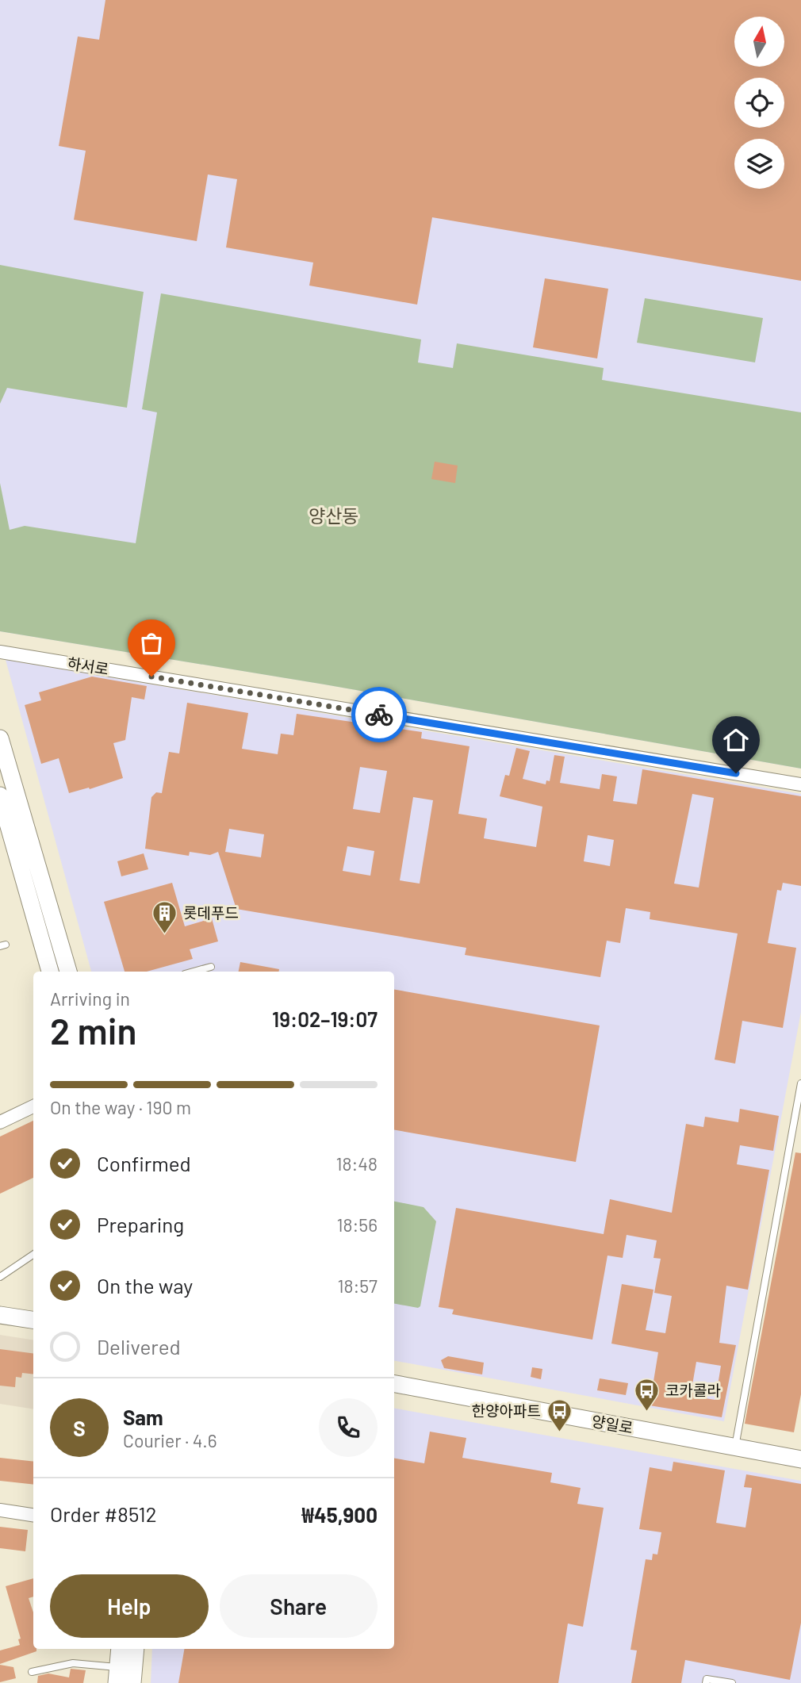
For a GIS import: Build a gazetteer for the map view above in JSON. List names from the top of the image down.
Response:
{
  "streets": {
    "main road": ["양일로"],
    "street": ["하서로"]
  },
  "districts": ["양산동"],
  "places": {
    "building": ["롯데푸드"],
    "bus stop": ["코카콜라", "한양아파트"]
  },
  "north": "top",
  "page": {
    "heading": ["2 min", "Arriving in", "19:02–19:07"],
    "panel": [
      "Sam",
      "Courier · 4.6",
      "Order #8512",
      "₩45,900"
    ],
    "bar": "On the way · 190 m",
    "list": [
      ["Confirmed", "18:48"],
      ["Preparing", "18:56"],
      ["On the way", "18:57"],
      "Delivered"
    ],
    "round": "S",
    "buttons": ["Help", "Share"]
  }
}
